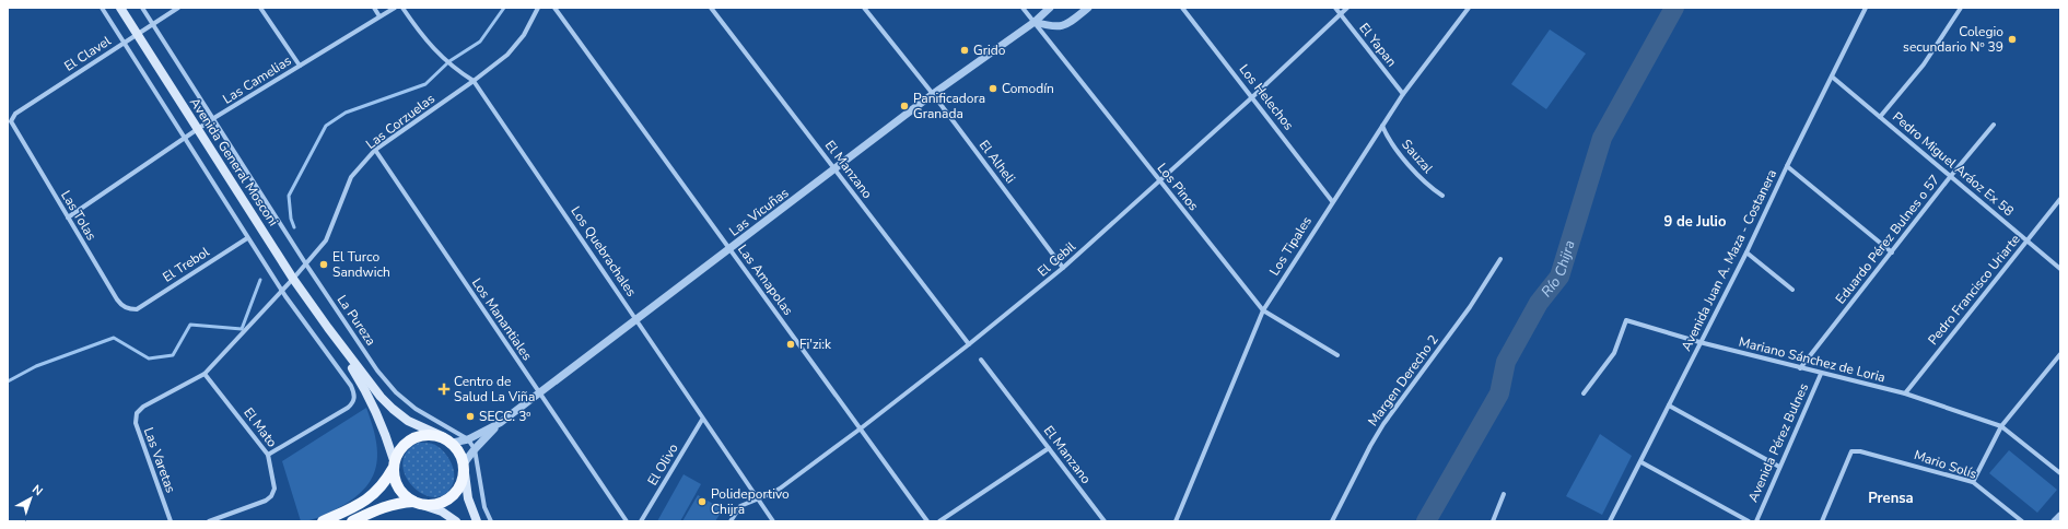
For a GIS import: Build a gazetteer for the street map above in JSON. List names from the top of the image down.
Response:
{
  "streets": {
    "main road": ["Avenida General Mosconi"],
    "street": [
      "El Yapan",
      "El Clavel",
      "Las Camelias",
      "Los Helechos",
      "Las Corzuelas",
      "Sauzal",
      "El Alheli",
      "Pedro Miguel Aráoz Ex 58",
      "El Manzano",
      "Los Pinos",
      "Las Vicuñas",
      "Las Tolas",
      "Eduardo Pérez Bulnes o 57",
      "Los Tipales",
      "Los Quebrachales",
      "El Cebil",
      "Avenida Juan A. Maza - Costanera",
      "El Trebol",
      "Las Amapolas",
      "Pedro Francisco Uriarte",
      "Los Manantiales",
      "La Pureza",
      "Mariano Sánchez de Loria",
      "Margen Derecho 2",
      "El Mato",
      "Avenida Pérez Bulnes",
      "Las Varetas",
      "El Olivo",
      "Mario Solís"
    ]
  },
  "crossings": [
    ["El Yapan", "Los Tipales"],
    ["El Yapan", "El Cebil"],
    ["El Clavel", "Avenida General Mosconi"],
    ["El Clavel", "Las Tolas"],
    ["El Clavel", "La Pureza"],
    ["Las Camelias", "Avenida General Mosconi"],
    ["Las Camelias", "Las Tolas"],
    ["Las Camelias", "La Pureza"],
    ["Los Helechos", "Los Tipales"],
    ["Los Helechos", "El Cebil"],
    ["Las Corzuelas", "Avenida General Mosconi"],
    ["Las Corzuelas", "Los Quebrachales"],
    ["Las Corzuelas", "Los Manantiales"],
    ["Las Corzuelas", "La Pureza"],
    ["Las Corzuelas", "El Mato"],
    ["Las Corzuelas", "Las Varetas"],
    ["Sauzal", "Los Tipales"],
    ["El Alheli", "Las Vicuñas"],
    ["El Alheli", "El Cebil"],
    ["Pedro Miguel Aráoz Ex 58", "Eduardo Pérez Bulnes o 57"],
    ["Pedro Miguel Aráoz Ex 58", "Avenida Juan A. Maza - Costanera"],
    ["Pedro Miguel Aráoz Ex 58", "Pedro Francisco Uriarte"],
    ["El Manzano", "Las Vicuñas"],
    ["El Manzano", "El Cebil"],
    ["Los Pinos", "Las Vicuñas"],
    ["Los Pinos", "Los Tipales"],
    ["Los Pinos", "El Cebil"],
    ["Las Vicuñas", "Los Quebrachales"],
    ["Las Vicuñas", "Las Amapolas"],
    ["Las Vicuñas", "Los Manantiales"],
    ["Las Vicuñas", "La Pureza"],
    ["Las Tolas", "El Trebol"],
    ["Eduardo Pérez Bulnes o 57", "Mariano Sánchez de Loria"],
    ["Los Quebrachales", "El Cebil"],
    ["Los Quebrachales", "El Olivo"],
    ["El Cebil", "Las Amapolas"],
    ["Avenida Juan A. Maza - Costanera", "Mariano Sánchez de Loria"],
    ["Pedro Francisco Uriarte", "Mariano Sánchez de Loria"],
    ["Mariano Sánchez de Loria", "Avenida Pérez Bulnes"]
  ],
  "districts": ["9 de Julio", "Prensa"],
  "water": ["Río Chijra"],
  "places": {
    "other": [
      "Colegio secundario Nº 39",
      "Grido",
      "Comodín",
      "Panificadora Granada",
      "El Turco Sandwich",
      "Fi'zi:k",
      "SECC. 3º",
      "Polideportivo Chijra"
    ],
    "health": ["Centro de Salud La Viña"]
  },
  "north": "top right"
}
